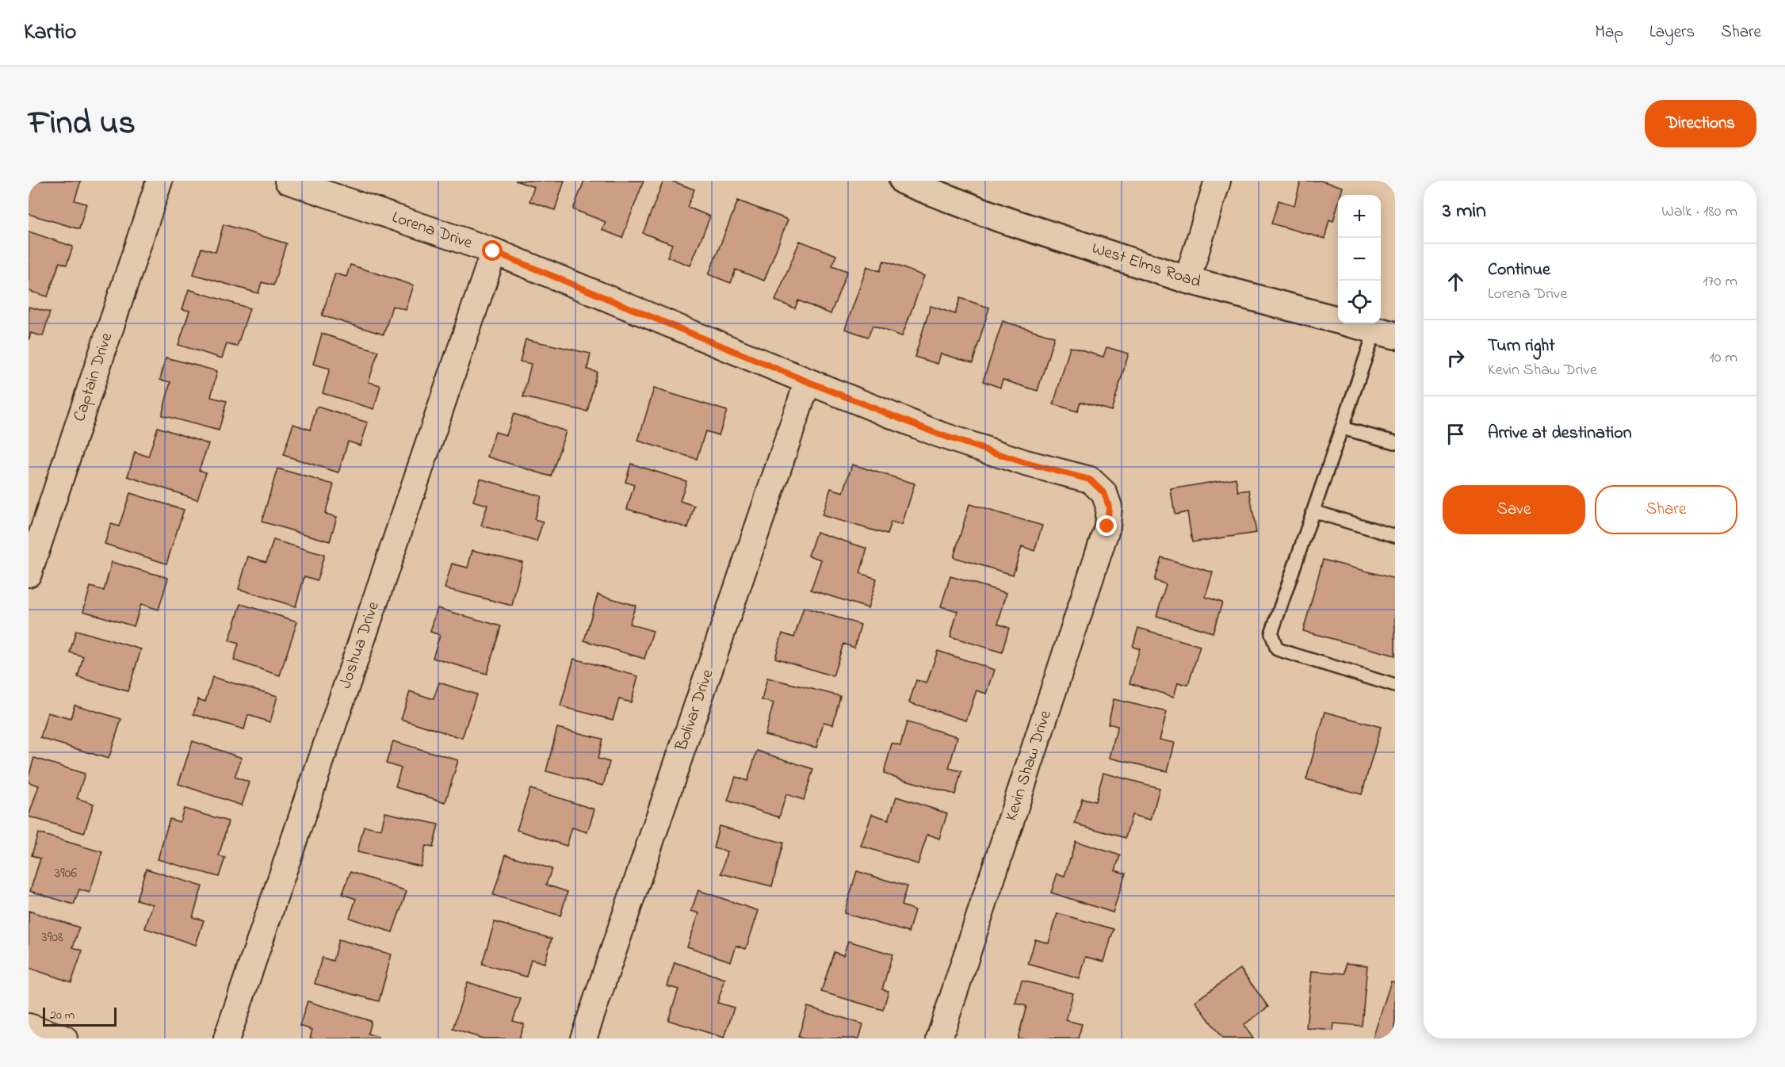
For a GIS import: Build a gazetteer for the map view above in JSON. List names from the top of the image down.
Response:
{
  "streets": {
    "main road": ["West Elms Road"],
    "street": [
      "Lorena Drive",
      "Captain Drive",
      "Joshua Drive",
      "Bolivar Drive",
      "Kevin Shaw Drive"
    ]
  },
  "crossings": [
    ["Lorena Drive", "Joshua Drive"],
    ["Lorena Drive", "Bolivar Drive"],
    ["Lorena Drive", "Kevin Shaw Drive"]
  ],
  "house_numbers": ["3906", "3908"],
  "scale_bar": "20 m",
  "page": {
    "header": "Kartio",
    "nav": ["Map", "Layers", "Share"],
    "title": "Find us",
    "buttons": [
      "Directions",
      ["Save", "Share"]
    ],
    "heading": ["3 min", "Walk · 180 m"],
    "map_buttons": ["+", "−"],
    "list": [
      ["Continue", "Lorena Drive", "170 m"],
      ["Turn right", "Kevin Shaw Drive", "10 m"],
      "Arrive at destination"
    ],
    "scale": "20 m"
  }
}
